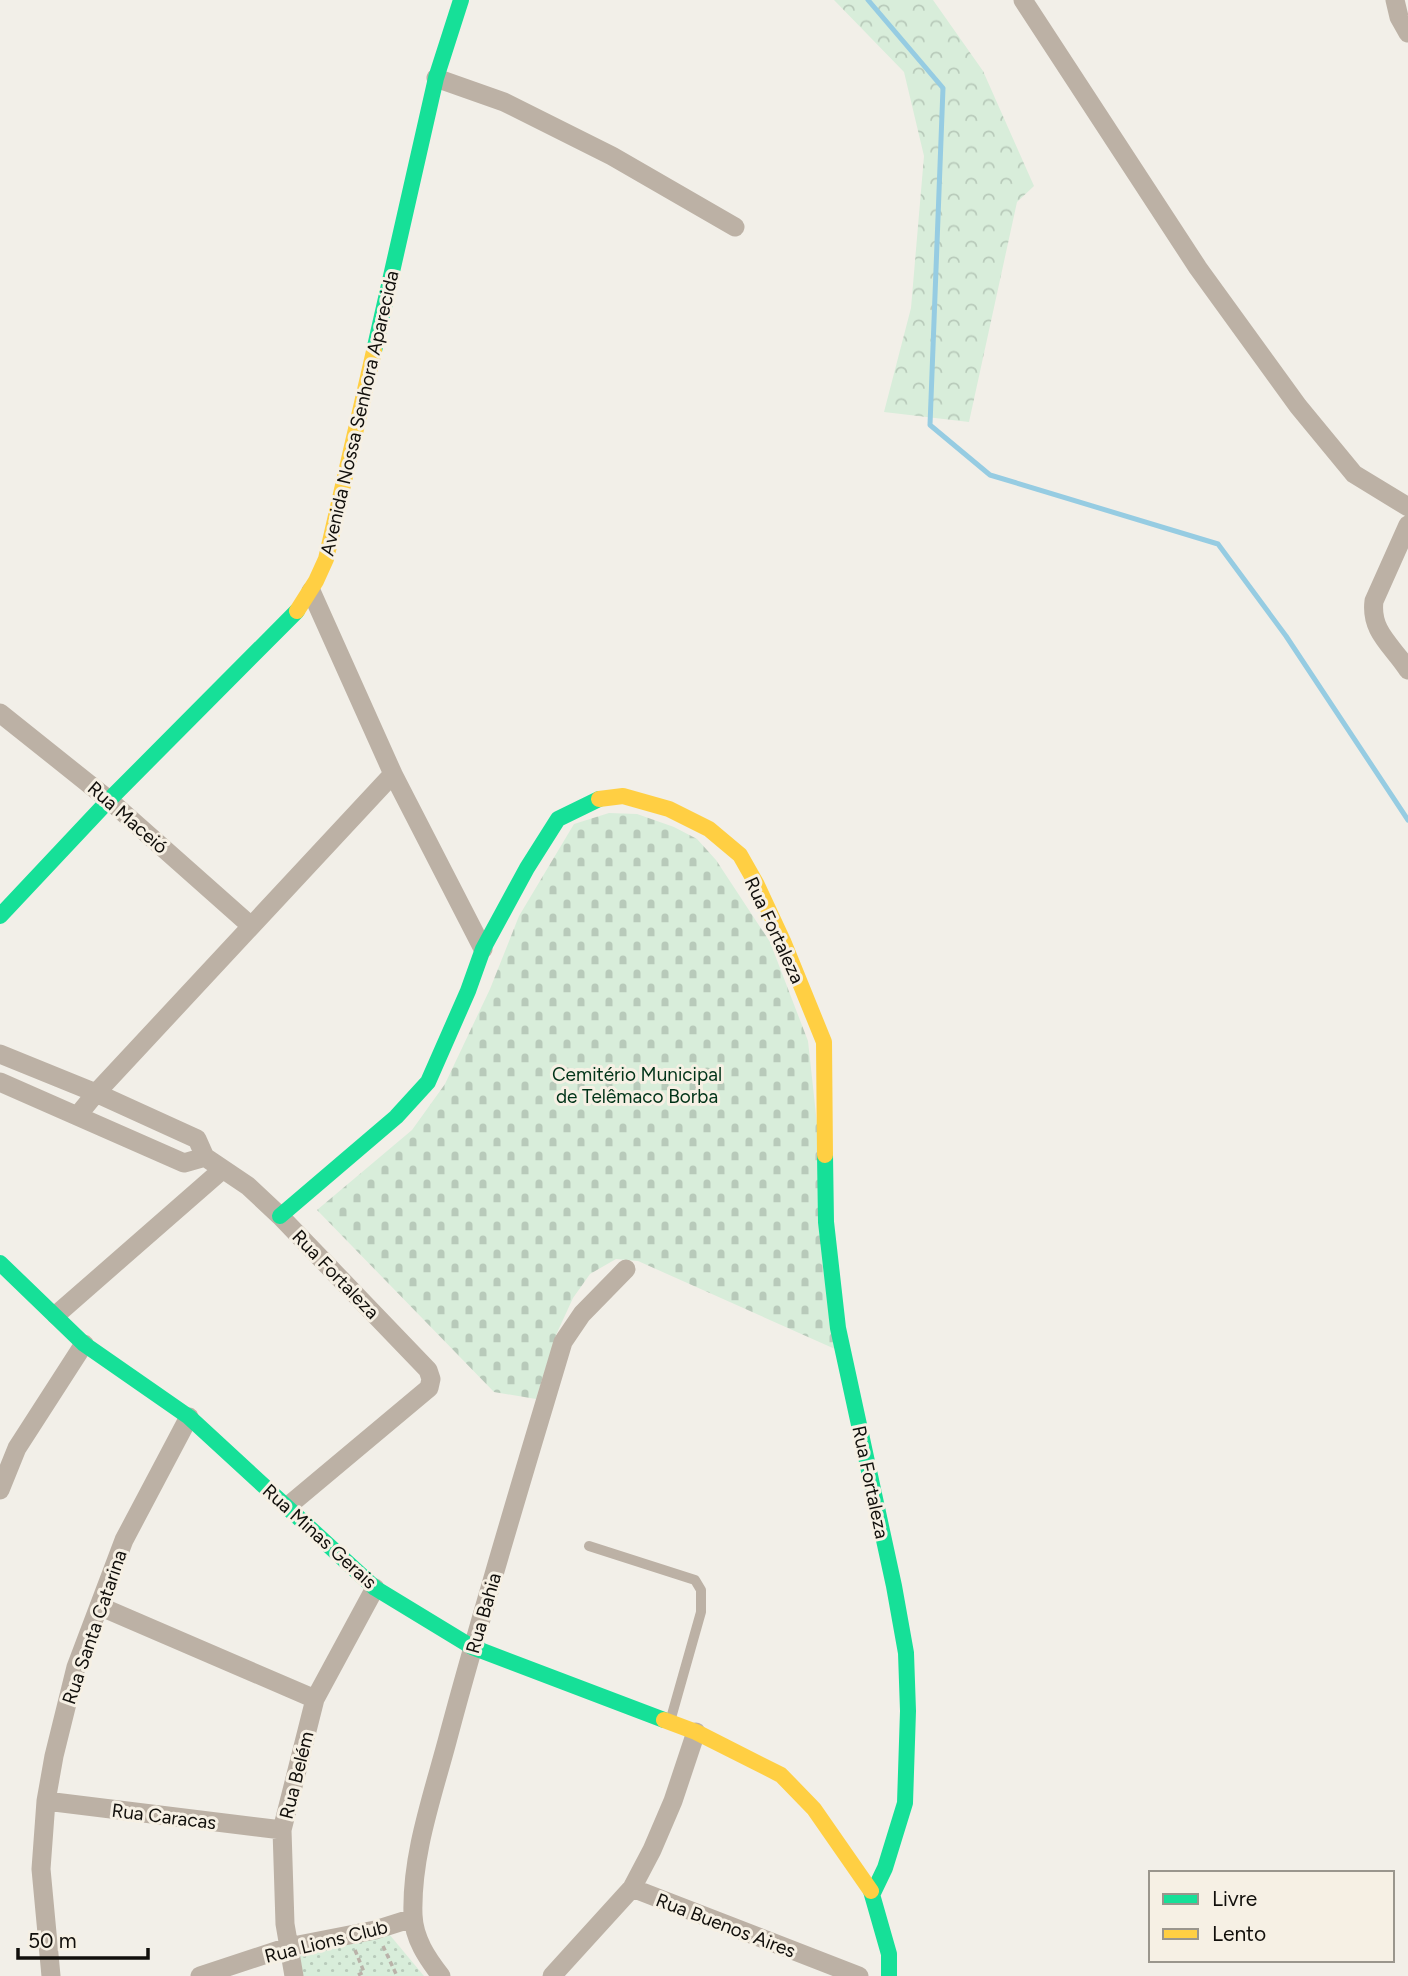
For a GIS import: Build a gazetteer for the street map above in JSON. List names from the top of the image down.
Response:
{
  "streets": {
    "street": [
      "Avenida Nossa Senhora Aparecida",
      "Rua Maceió",
      "Rua Fortaleza",
      "Rua Minas Gerais",
      "Rua Bahia",
      "Rua Santa Catarina",
      "Rua Belém",
      "Rua Caracas",
      "Rua Buenos Aires",
      "Rua Lions Club"
    ]
  },
  "crossings": [
    ["Avenida Nossa Senhora Aparecida", "Rua Maceió"],
    ["Rua Fortaleza", "Rua Minas Gerais"],
    ["Rua Minas Gerais", "Rua Bahia"],
    ["Rua Minas Gerais", "Rua Santa Catarina"],
    ["Rua Minas Gerais", "Rua Belém"],
    ["Rua Bahia", "Rua Lions Club"],
    ["Rua Santa Catarina", "Rua Caracas"],
    ["Rua Belém", "Rua Caracas"],
    ["Rua Belém", "Rua Lions Club"]
  ],
  "parks": ["Cemitério Municipal de Telêmaco Borba"],
  "legend": ["Livre", "Lento"],
  "scale_bar": "50 m"
}
